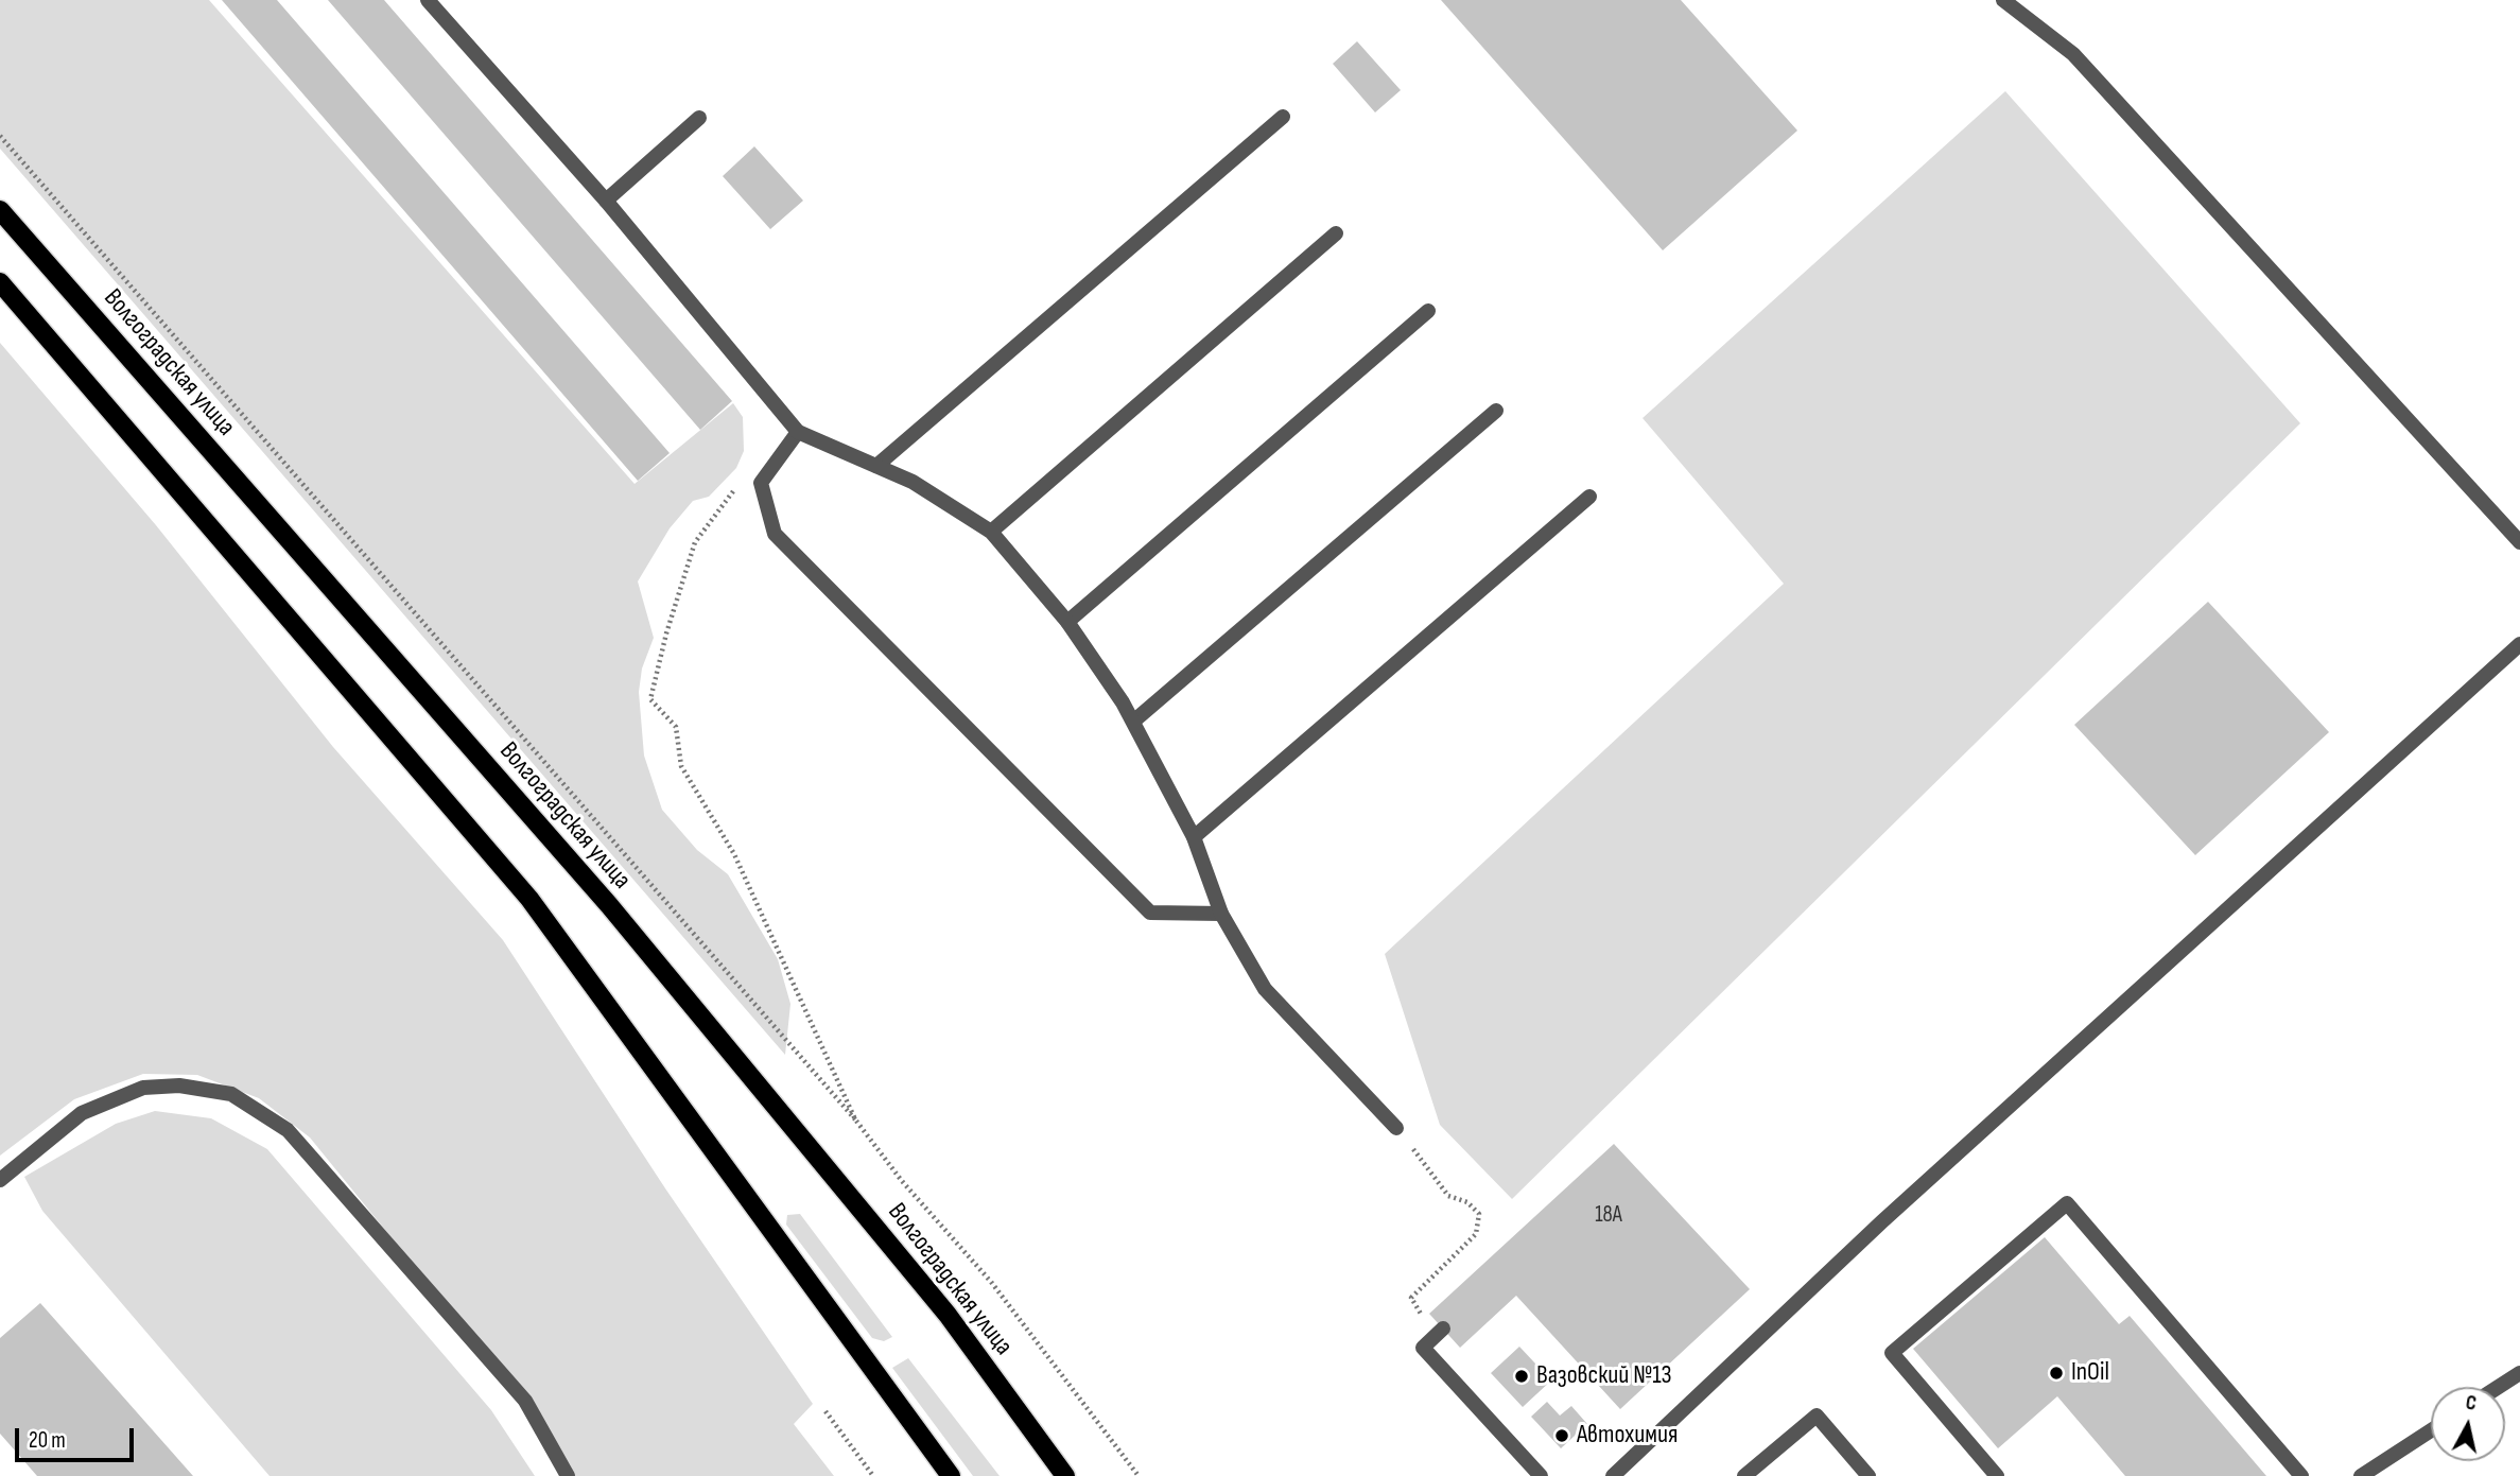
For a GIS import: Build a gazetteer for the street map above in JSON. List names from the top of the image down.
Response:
{
  "streets": {
    "main road": ["Волгоградская улица"]
  },
  "places": ["InOil", "Вазовский №13", "Автохимия"],
  "house_numbers": ["18А"],
  "scale_bar": "20 m",
  "north": "top"
}
